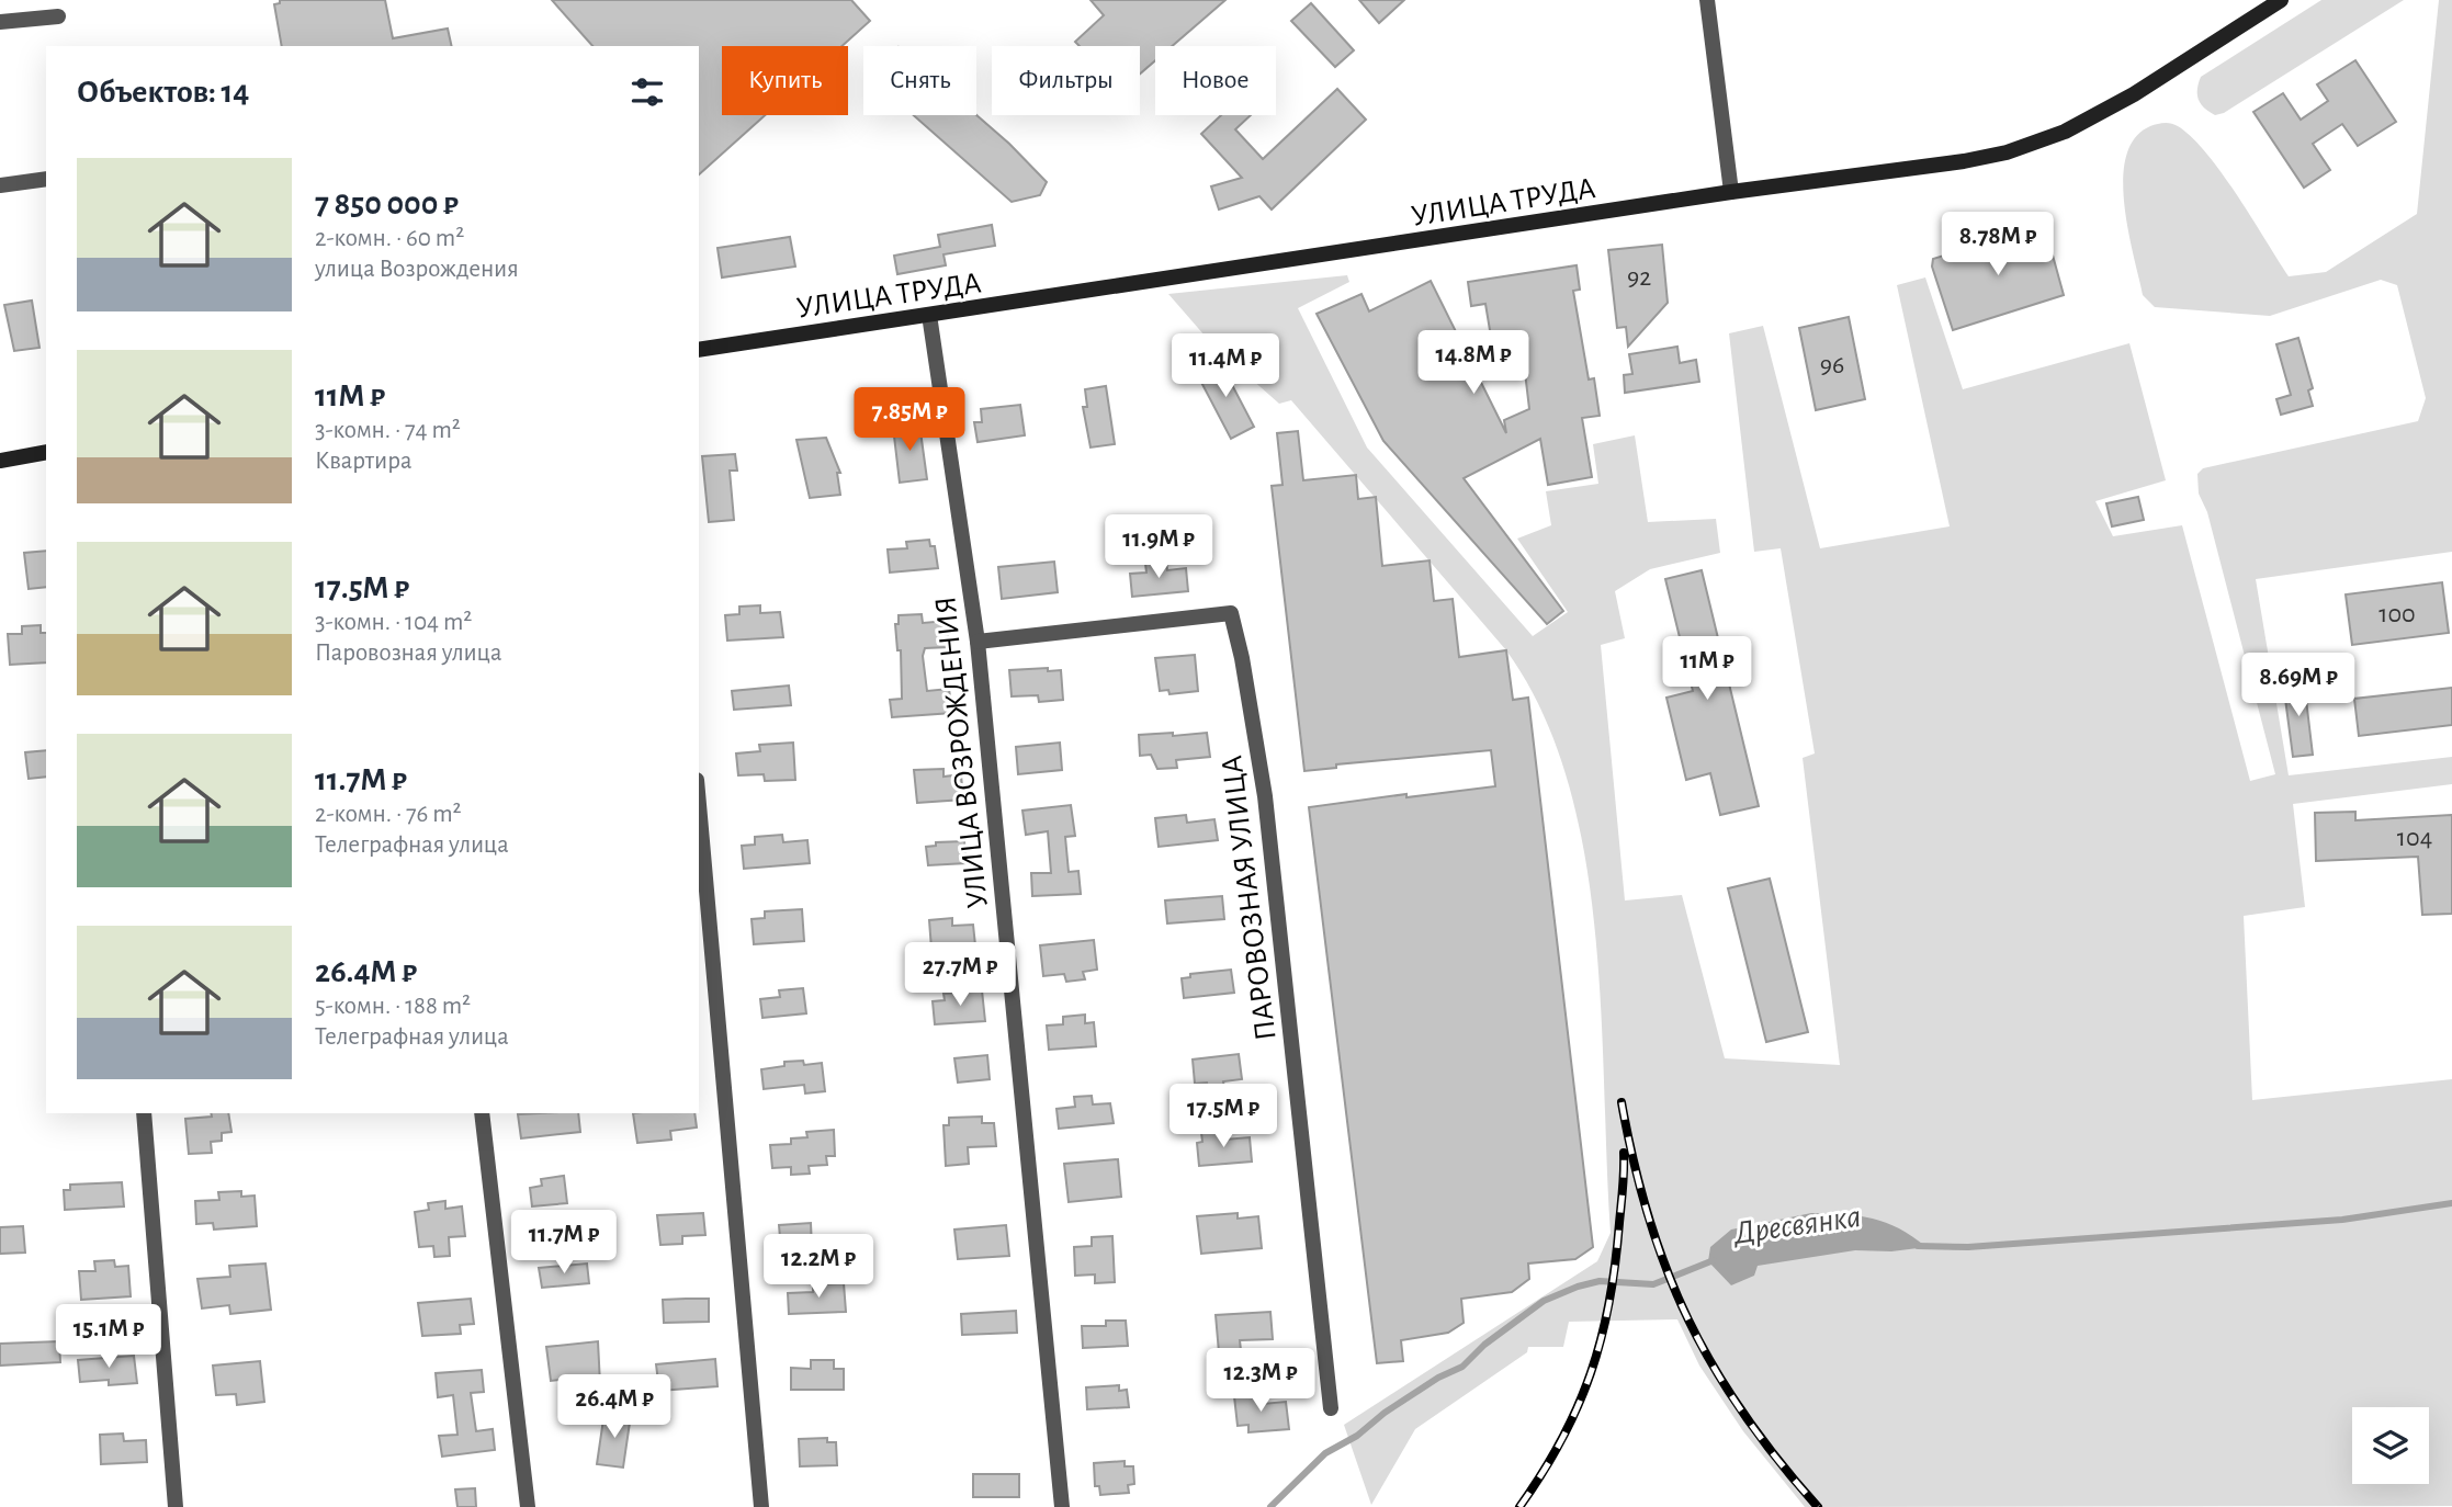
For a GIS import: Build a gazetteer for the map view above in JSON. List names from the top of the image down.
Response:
{
  "streets": {
    "street": ["УЛИЦА ТРУДА", "УЛИЦА ВОЗРОЖДЕНИЯ", "ПАРОВОЗНАЯ УЛИЦА"]
  },
  "crossings": [
    ["УЛИЦА ТРУДА", "УЛИЦА ВОЗРОЖДЕНИЯ"],
    ["УЛИЦА ВОЗРОЖДЕНИЯ", "ПАРОВОЗНАЯ УЛИЦА"]
  ],
  "water": ["Дресвянка"],
  "house_numbers": [
    "92",
    "96",
    "100",
    "104"
  ],
  "page": {
    "chip": [
      "Купить",
      "Снять",
      "Фильтры",
      "Новое"
    ],
    "heading": "Объектов: 14",
    "list": [
      {
        "name": "7 850 000 ₽",
        "note": "2-комн. · 60 m² · улица Возрождения"
      },
      {
        "name": "11M ₽",
        "note": "3-комн. · 74 m² · Квартира"
      },
      {
        "name": "17.5M ₽",
        "note": "3-комн. · 104 m² · Паровозная улица"
      },
      {
        "name": "11.7M ₽",
        "note": "2-комн. · 76 m² · Телеграфная улица"
      },
      {
        "name": "26.4M ₽",
        "note": "5-комн. · 188 m² · Телеграфная улица"
      }
    ],
    "price": [
      "8.78M ₽",
      "14.8M ₽",
      "11.4M ₽",
      "7.85M ₽",
      "11.9M ₽",
      "11M ₽",
      "8.69M ₽",
      "27.7M ₽",
      "17.5M ₽",
      "11.7M ₽",
      "12.2M ₽",
      "15.1M ₽",
      "12.3M ₽",
      "26.4M ₽"
    ]
  }
}
